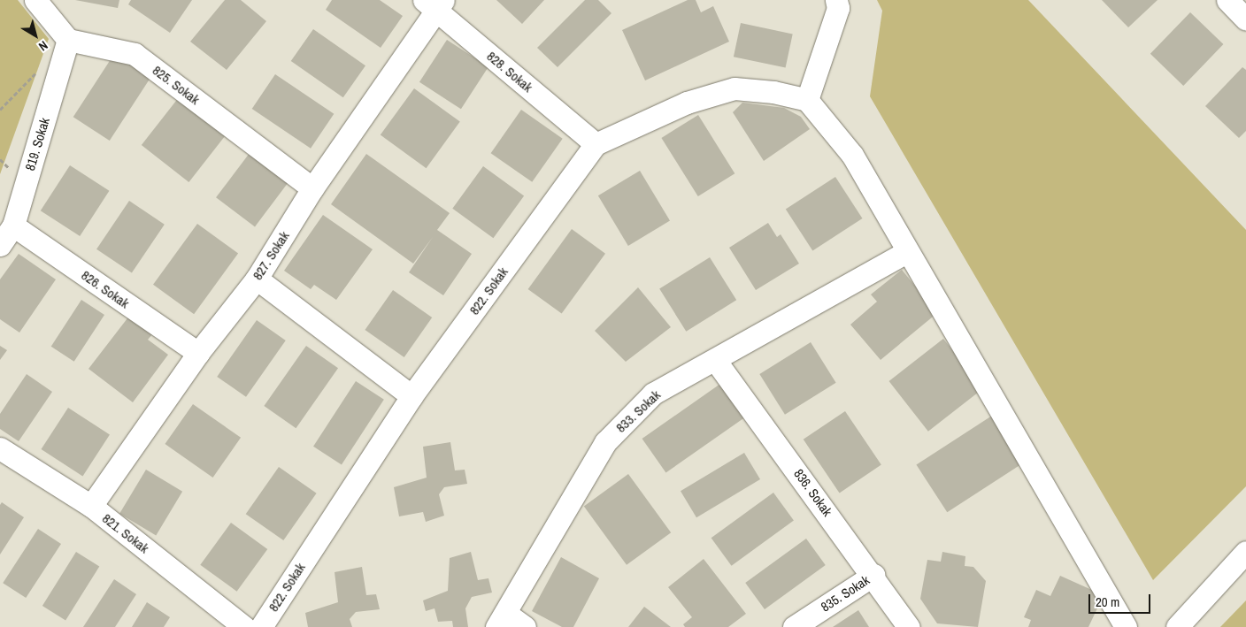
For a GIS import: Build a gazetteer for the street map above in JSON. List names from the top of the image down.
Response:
{
  "streets": {
    "street": [
      "828. Sokak",
      "825. Sokak",
      "819. Sokak",
      "827. Sokak",
      "826. Sokak",
      "822. Sokak",
      "833. Sokak",
      "836. Sokak",
      "821. Sokak",
      "835. Sokak"
    ]
  },
  "crossings": [
    ["828. Sokak", "827. Sokak"],
    ["828. Sokak", "822. Sokak"],
    ["825. Sokak", "819. Sokak"],
    ["825. Sokak", "827. Sokak"],
    ["819. Sokak", "826. Sokak"],
    ["827. Sokak", "826. Sokak"],
    ["827. Sokak", "821. Sokak"],
    ["833. Sokak", "836. Sokak"],
    ["836. Sokak", "835. Sokak"]
  ],
  "scale_bar": "20 m",
  "north": "bottom right"
}
